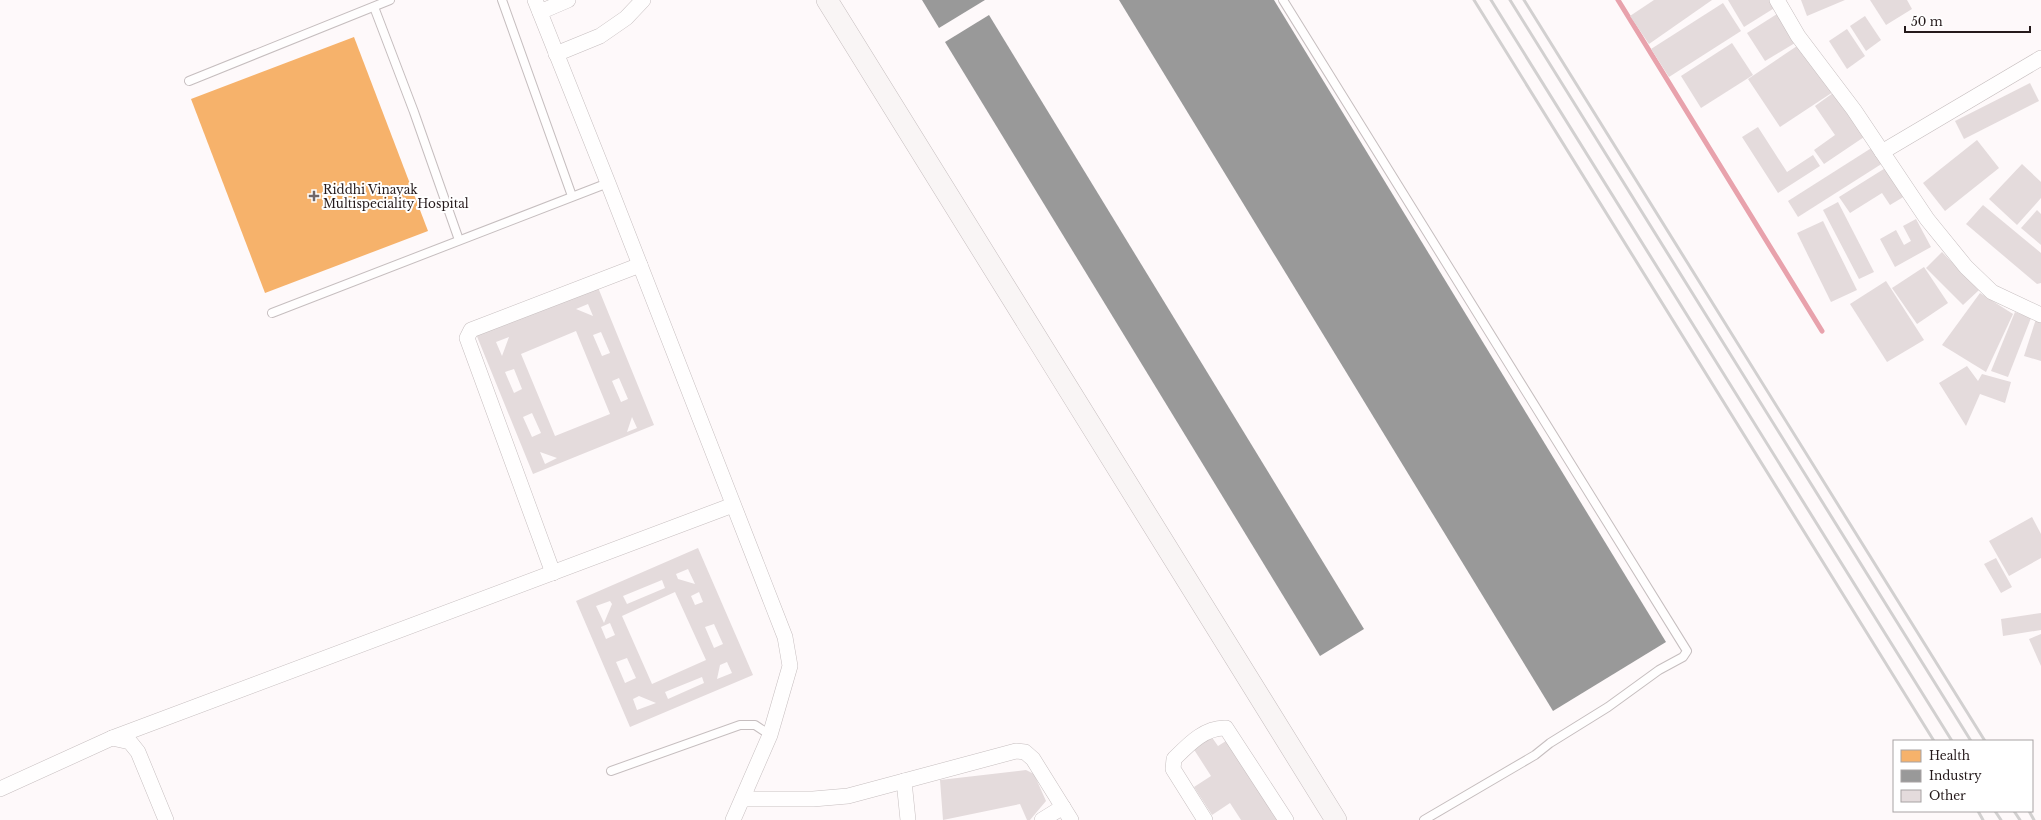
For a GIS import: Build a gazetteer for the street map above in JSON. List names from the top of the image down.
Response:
{
  "places": {
    "health": ["Riddhi Vinayak Multispeciality Hospital"]
  },
  "legend": ["Health", "Industry", "Other"],
  "scale_bar": "50 m"
}
